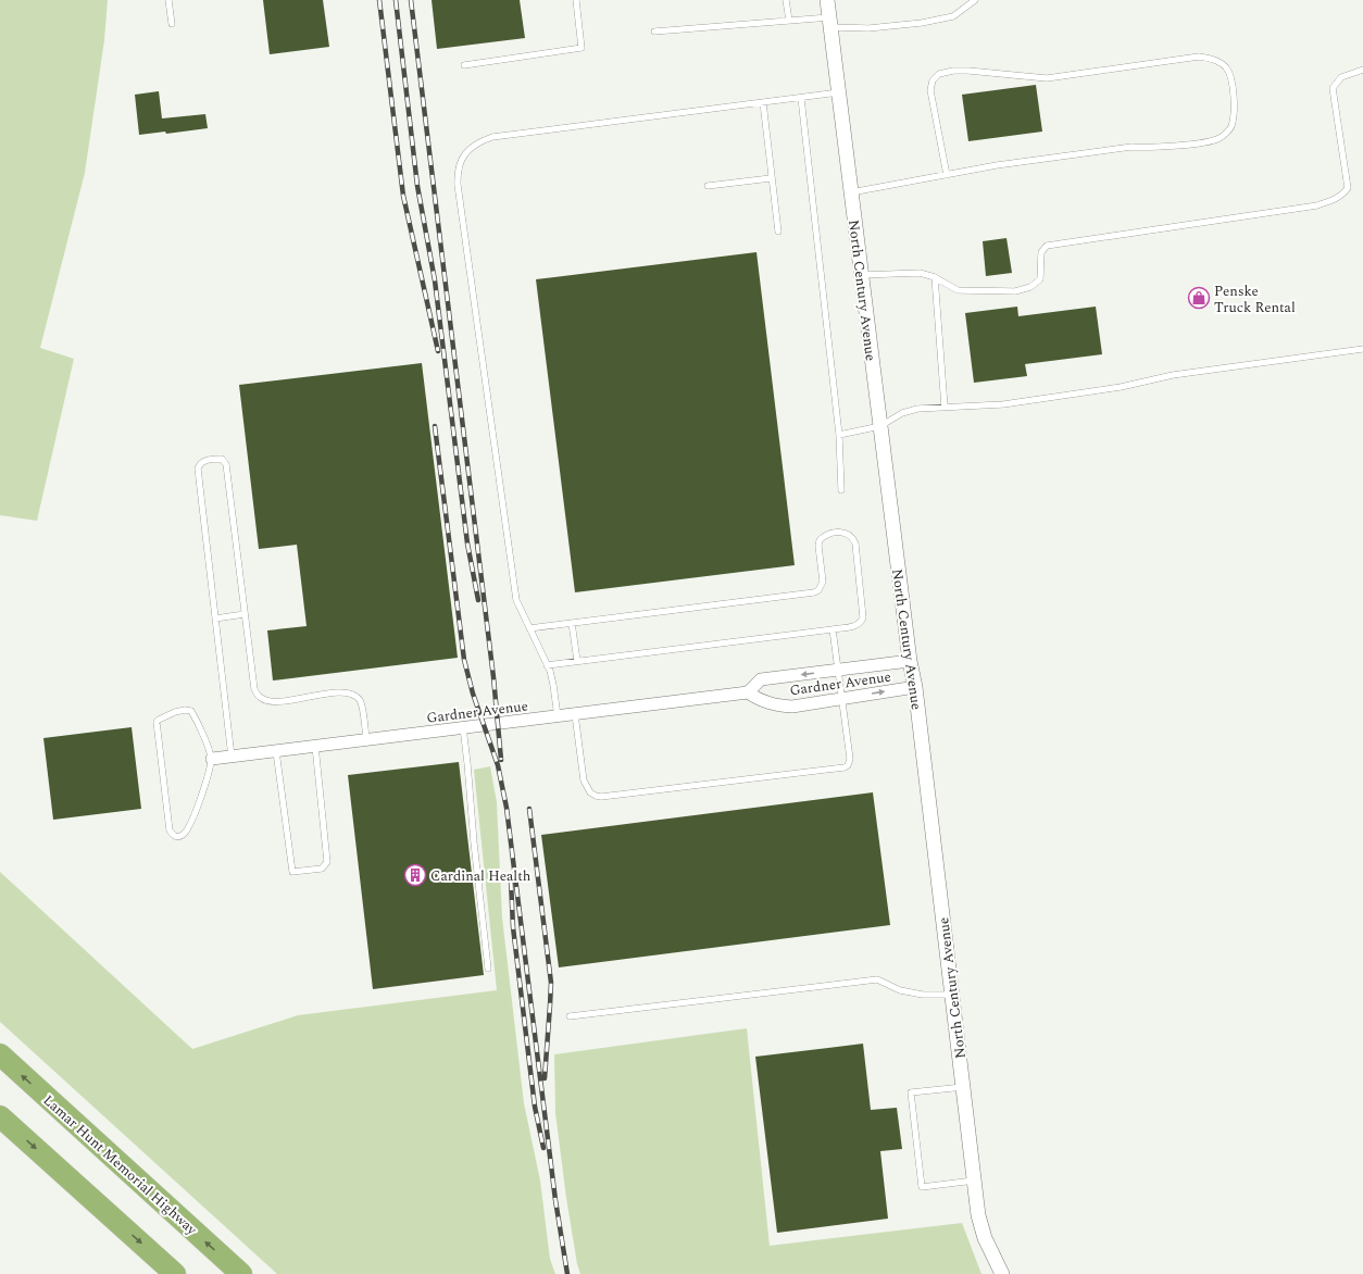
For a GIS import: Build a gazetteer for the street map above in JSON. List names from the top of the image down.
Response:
{
  "streets": {
    "highway": ["Lamar Hunt Memorial Highway"],
    "street": ["North Century Avenue", "Gardner Avenue"]
  },
  "crossings": [
    ["North Century Avenue", "Gardner Avenue"]
  ],
  "places": {
    "shop": ["Penske Truck Rental"],
    "building": ["Cardinal Health"]
  }
}
